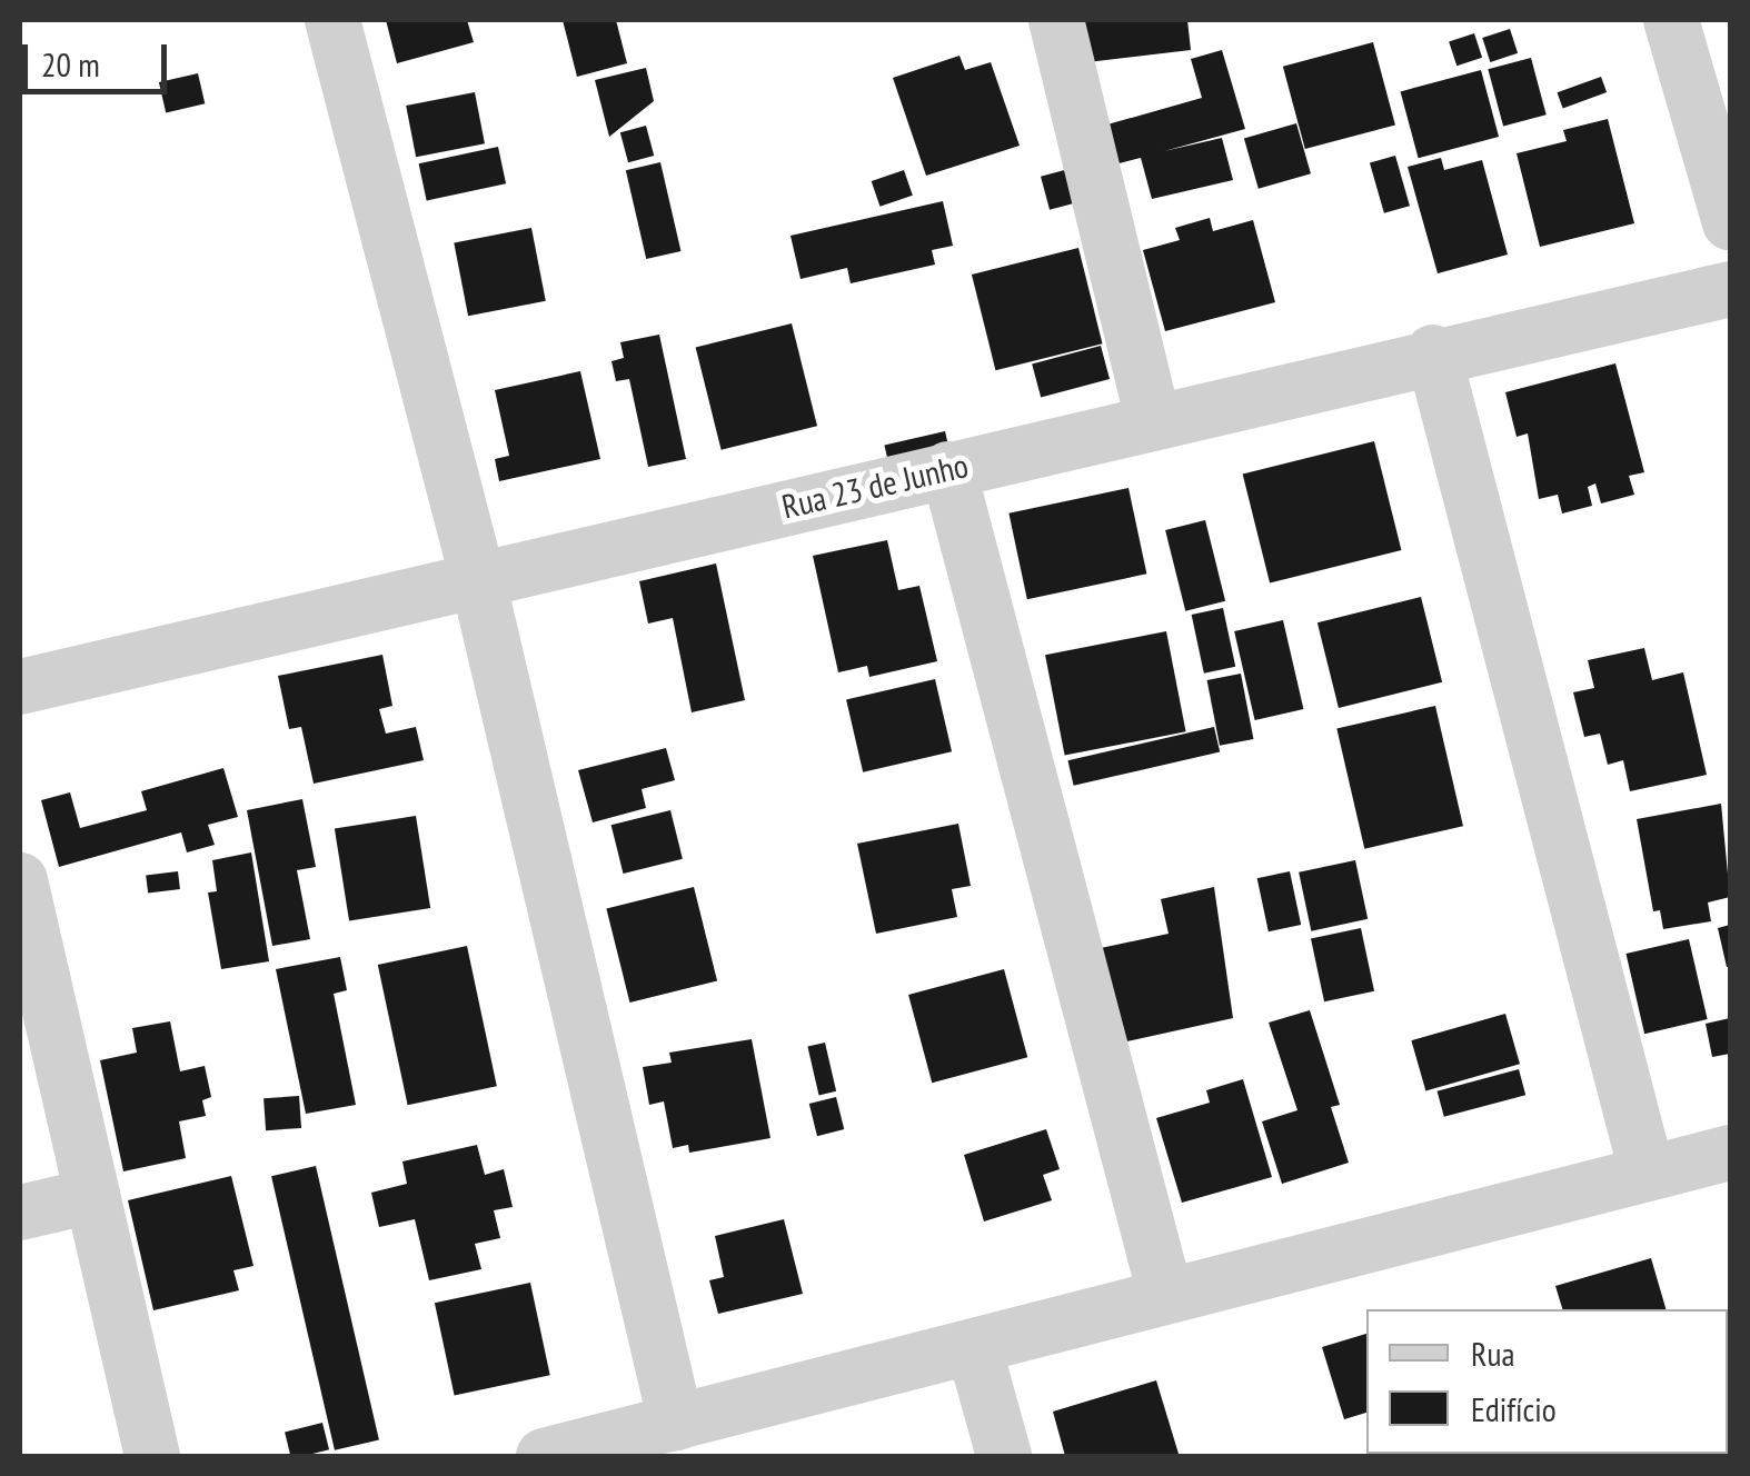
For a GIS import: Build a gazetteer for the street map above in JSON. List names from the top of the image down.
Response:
{
  "streets": {
    "street": ["Rua 23 de Junho"]
  },
  "legend": ["Rua", "Edifício"],
  "scale_bar": "20 m"
}
